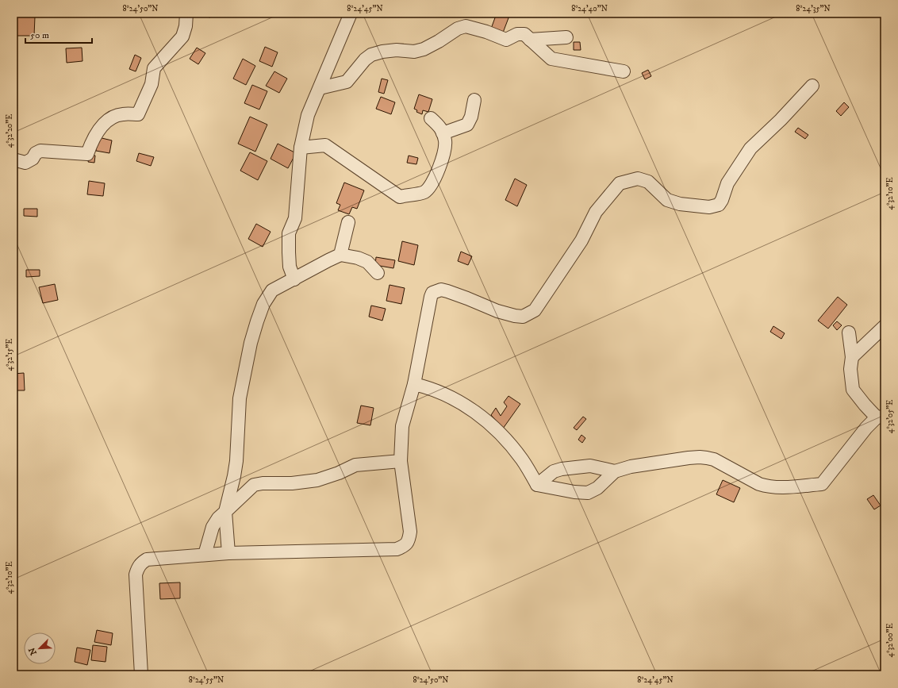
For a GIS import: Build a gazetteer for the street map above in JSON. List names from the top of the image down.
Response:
{
  "scale_bar": "50 m",
  "north": "bottom left",
  "coordinates": [
    "8°24'50\"N",
    "8°24'45\"N",
    "8°24'40\"N",
    "8°24'35\"N",
    "4°32'20\"E",
    "4°32'10\"E",
    "4°32'15\"E",
    "4°32'05\"E",
    "4°32'00\"E",
    "8°24'55\"N"
  ]
}
